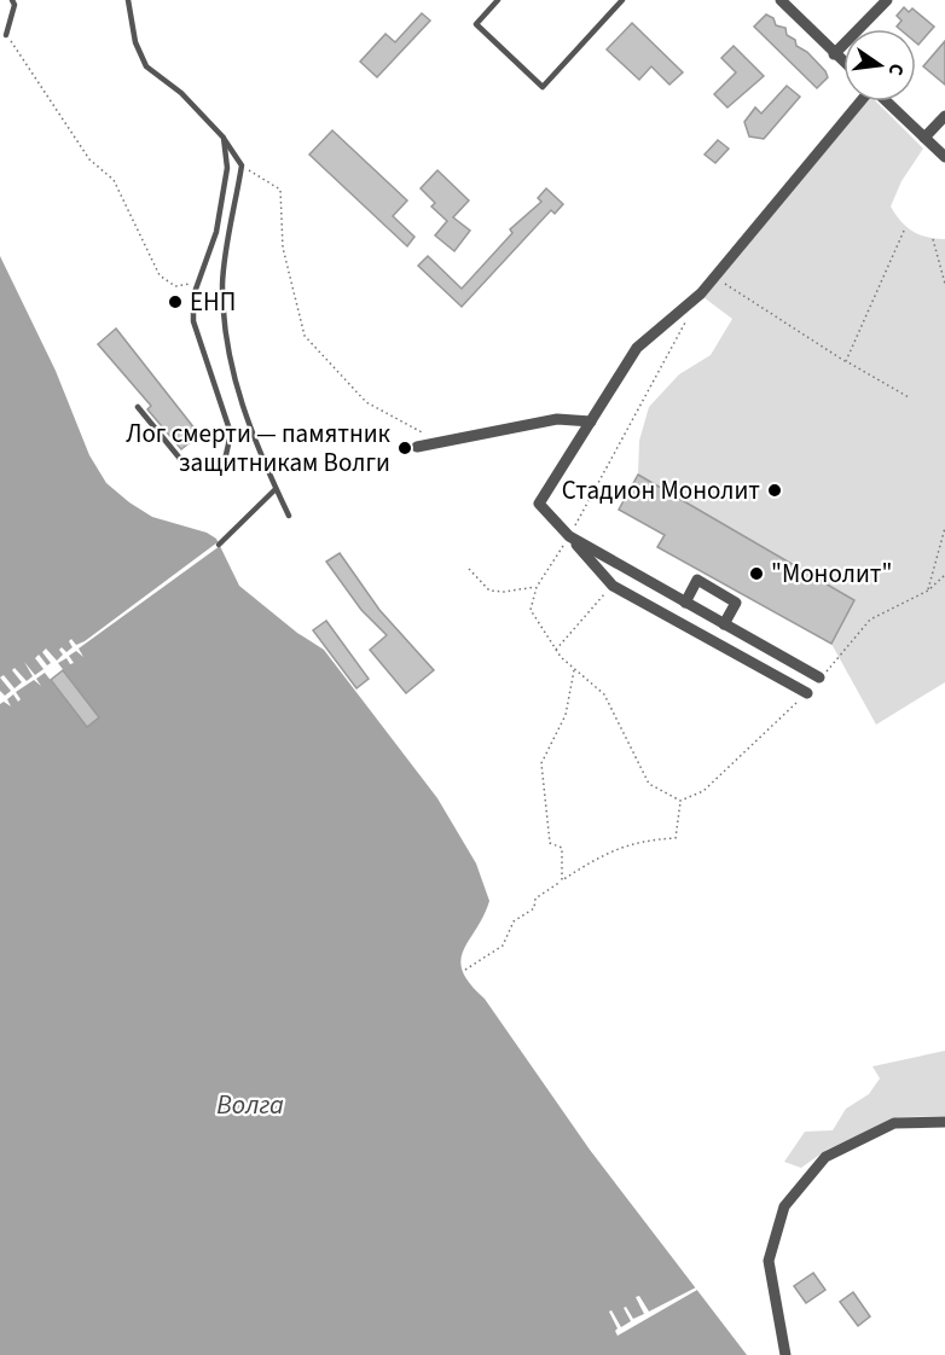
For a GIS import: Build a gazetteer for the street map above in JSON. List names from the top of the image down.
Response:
{
  "water": ["Волга"],
  "places": [
    "ЕНП",
    "Лог смерти — памятник защитникам Волги",
    "Стадион Монолит",
    "\"Монолит\""
  ],
  "north": "right"
}
